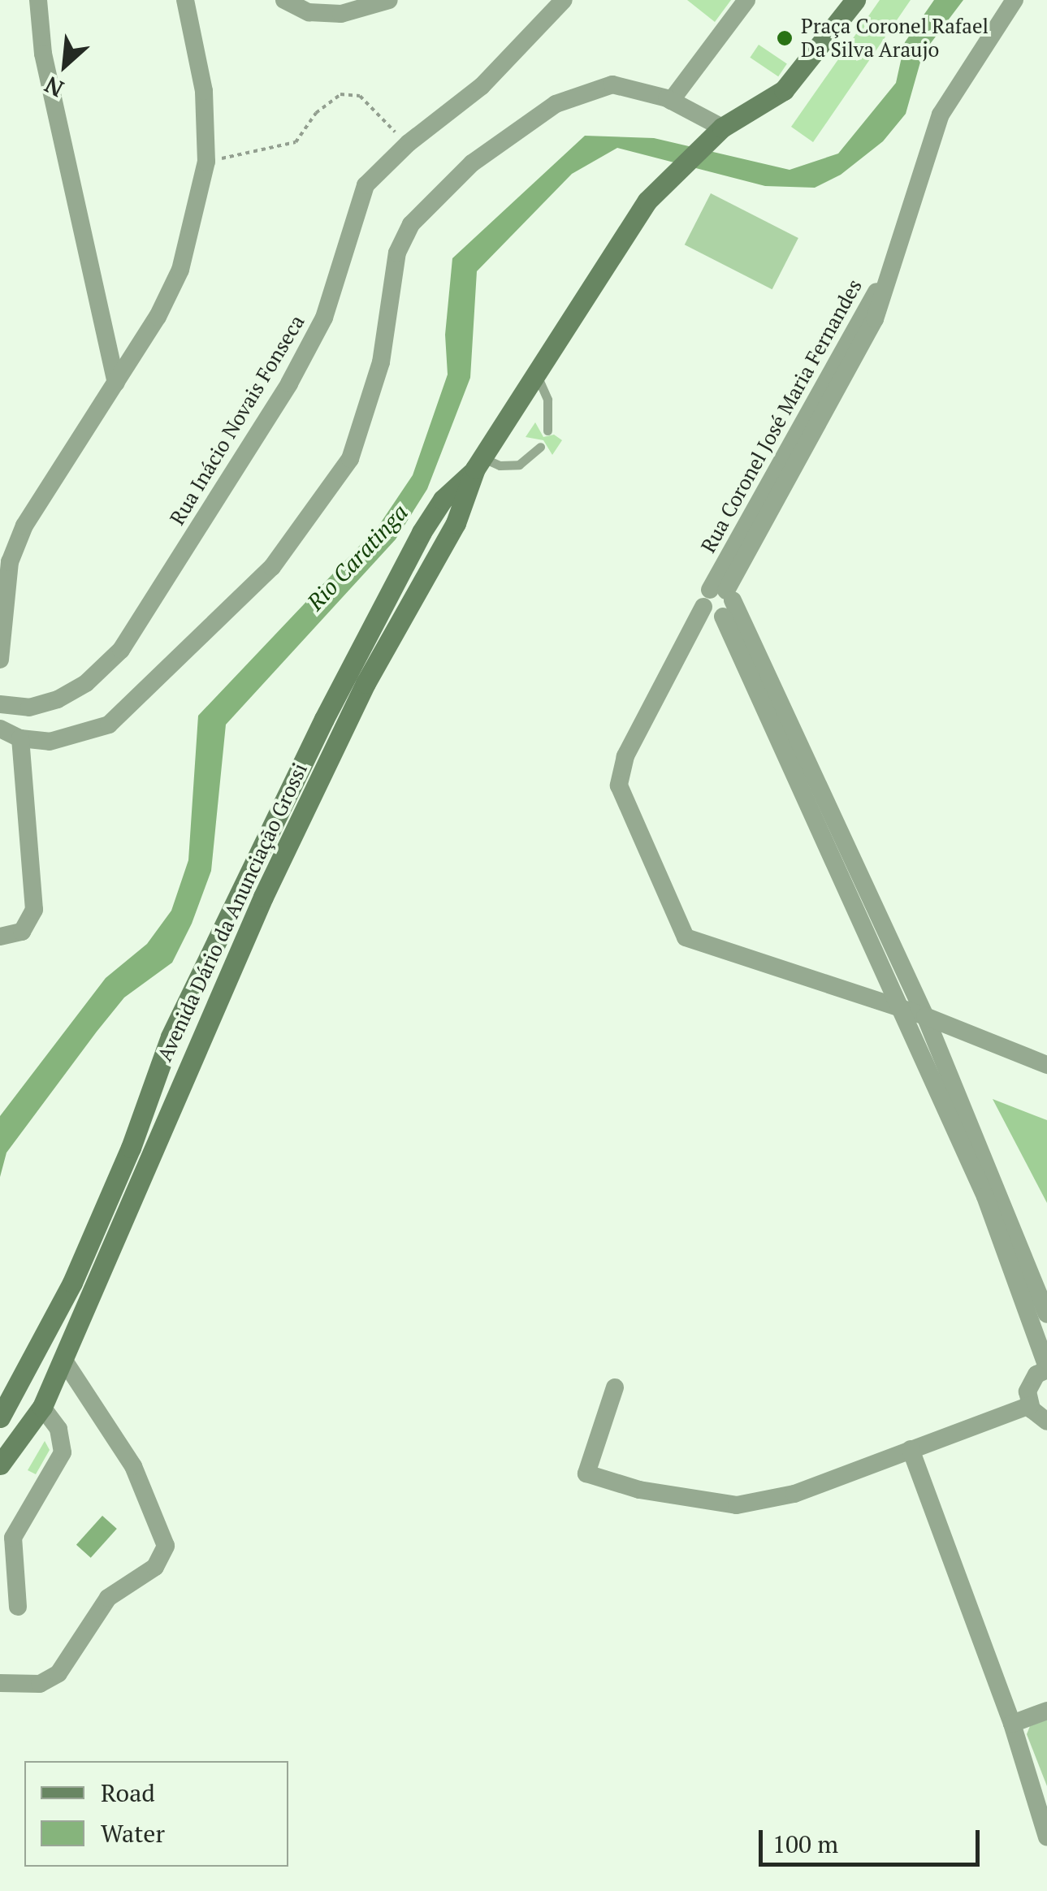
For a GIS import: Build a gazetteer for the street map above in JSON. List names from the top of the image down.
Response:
{
  "streets": {
    "main road": ["Avenida Dário da Anunciação Grossi"],
    "street": ["Rua Coronel José Maria Fernandes", "Rua Inácio Novais Fonseca"]
  },
  "water": ["Rio Caratinga"],
  "places": ["Praça Coronel Rafael Da Silva Araujo"],
  "legend": ["Road", "Water"],
  "scale_bar": "100 m",
  "north": "bottom left"
}
